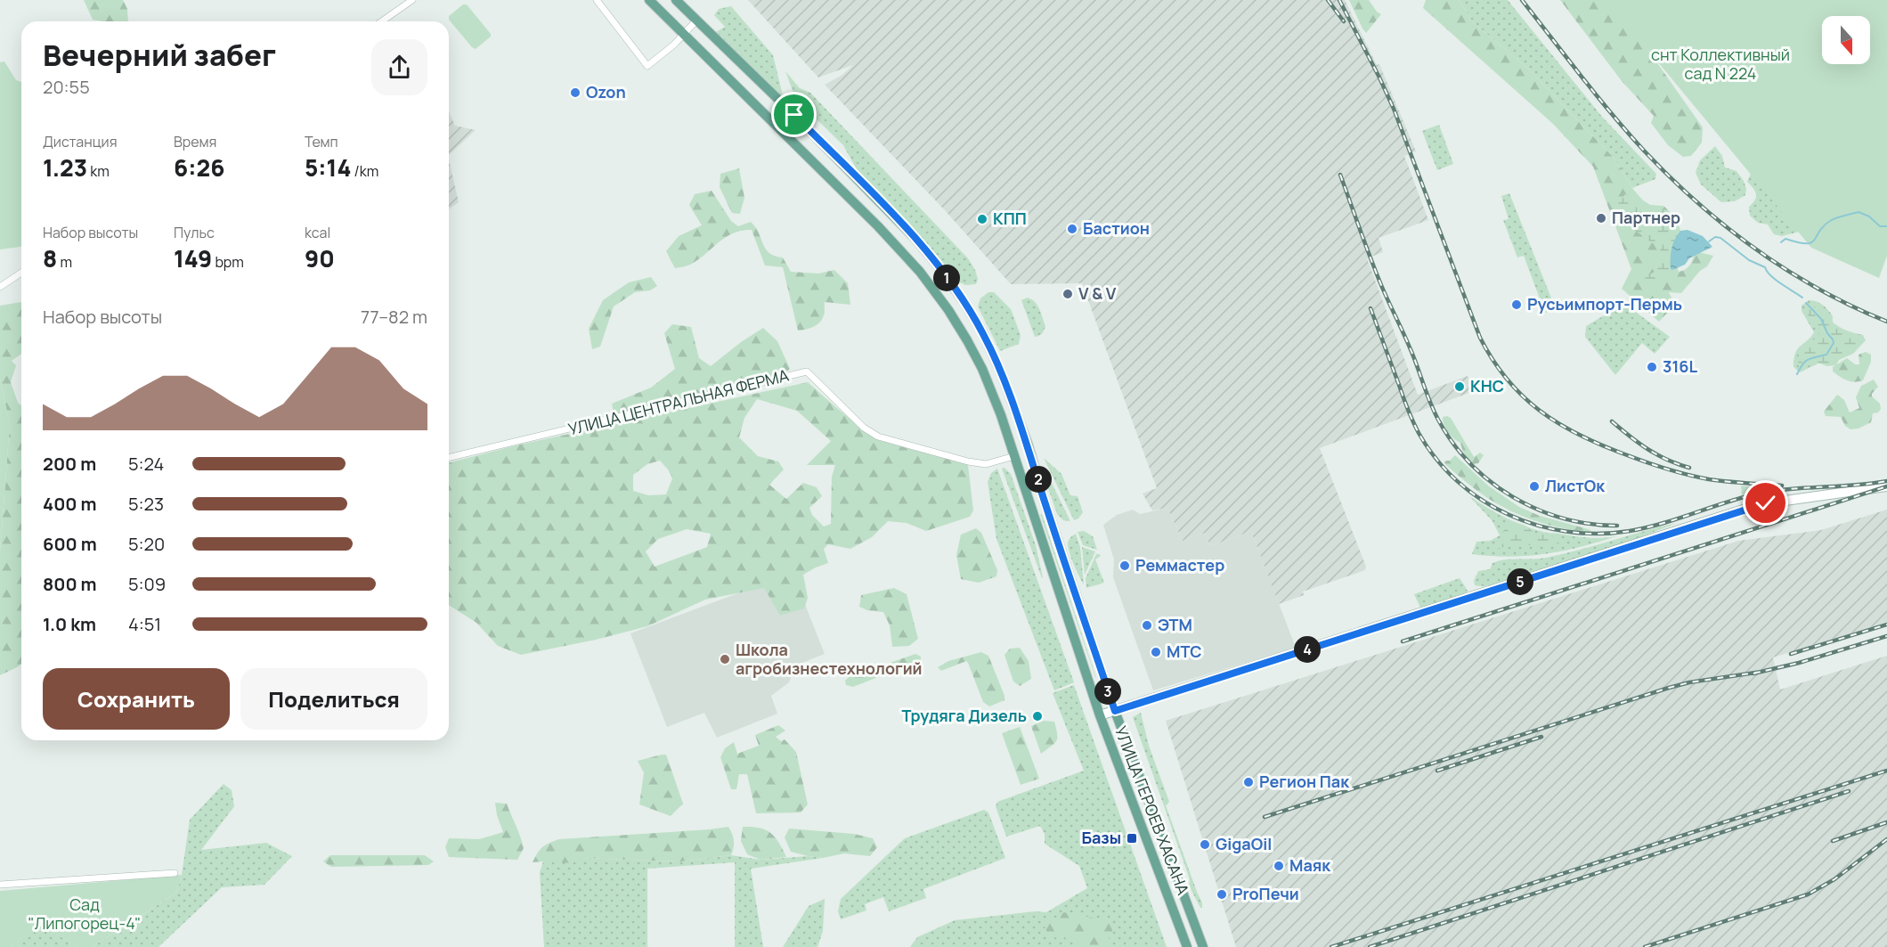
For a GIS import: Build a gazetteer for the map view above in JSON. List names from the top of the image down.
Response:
{
  "streets": {
    "main road": ["УЛИЦА ГЕРОЕВ ХАСАНА"],
    "street": ["УЛИЦА ЦЕНТРАЛЬНАЯ ФЕРМА"]
  },
  "crossings": [
    ["УЛИЦА ЦЕНТРАЛЬНАЯ ФЕРМА", "УЛИЦА ГЕРОЕВ ХАСАНА"]
  ],
  "parks": ["снт Коллективный сад N 224", "Сад \"Липогорец-4\""],
  "places": {
    "other": [
      "Ozon",
      "Партнер",
      "КПП",
      "Бастион",
      "V & V",
      "Русьимпорт-Пермь",
      "316L",
      "КНС",
      "ЛистОк",
      "Реммастер",
      "ЭТМ",
      "МТС",
      "Школа агробизнестехнологий",
      "Трудяга Дизель",
      "Регион Пак",
      "GigaOil",
      "Маяк",
      "ProПечи"
    ],
    "transit": ["Базы"]
  },
  "north": "bottom",
  "page": {
    "heading": ["Вечерний забег", "20:55"],
    "stats": [
      ["Дистанция", "1.23 km"],
      ["Время", "6:26"],
      ["Темп", "5:14 /km"],
      ["Набор высоты", "8 m"],
      ["Пульс", "149 bpm"],
      ["kcal", "90"]
    ],
    "pins": [
      "1",
      "2",
      "5",
      "4",
      "3"
    ],
    "chart": ["Набор высоты", "77–82 m"],
    "list": [
      {
        "name": "200 m",
        "note": "5:24"
      },
      {
        "name": "400 m",
        "note": "5:23"
      },
      {
        "name": "600 m",
        "note": "5:20"
      },
      {
        "name": "800 m",
        "note": "5:09"
      },
      {
        "name": "1.0 km",
        "note": "4:51"
      }
    ],
    "buttons": ["Сохранить", "Поделиться"]
  }
}
